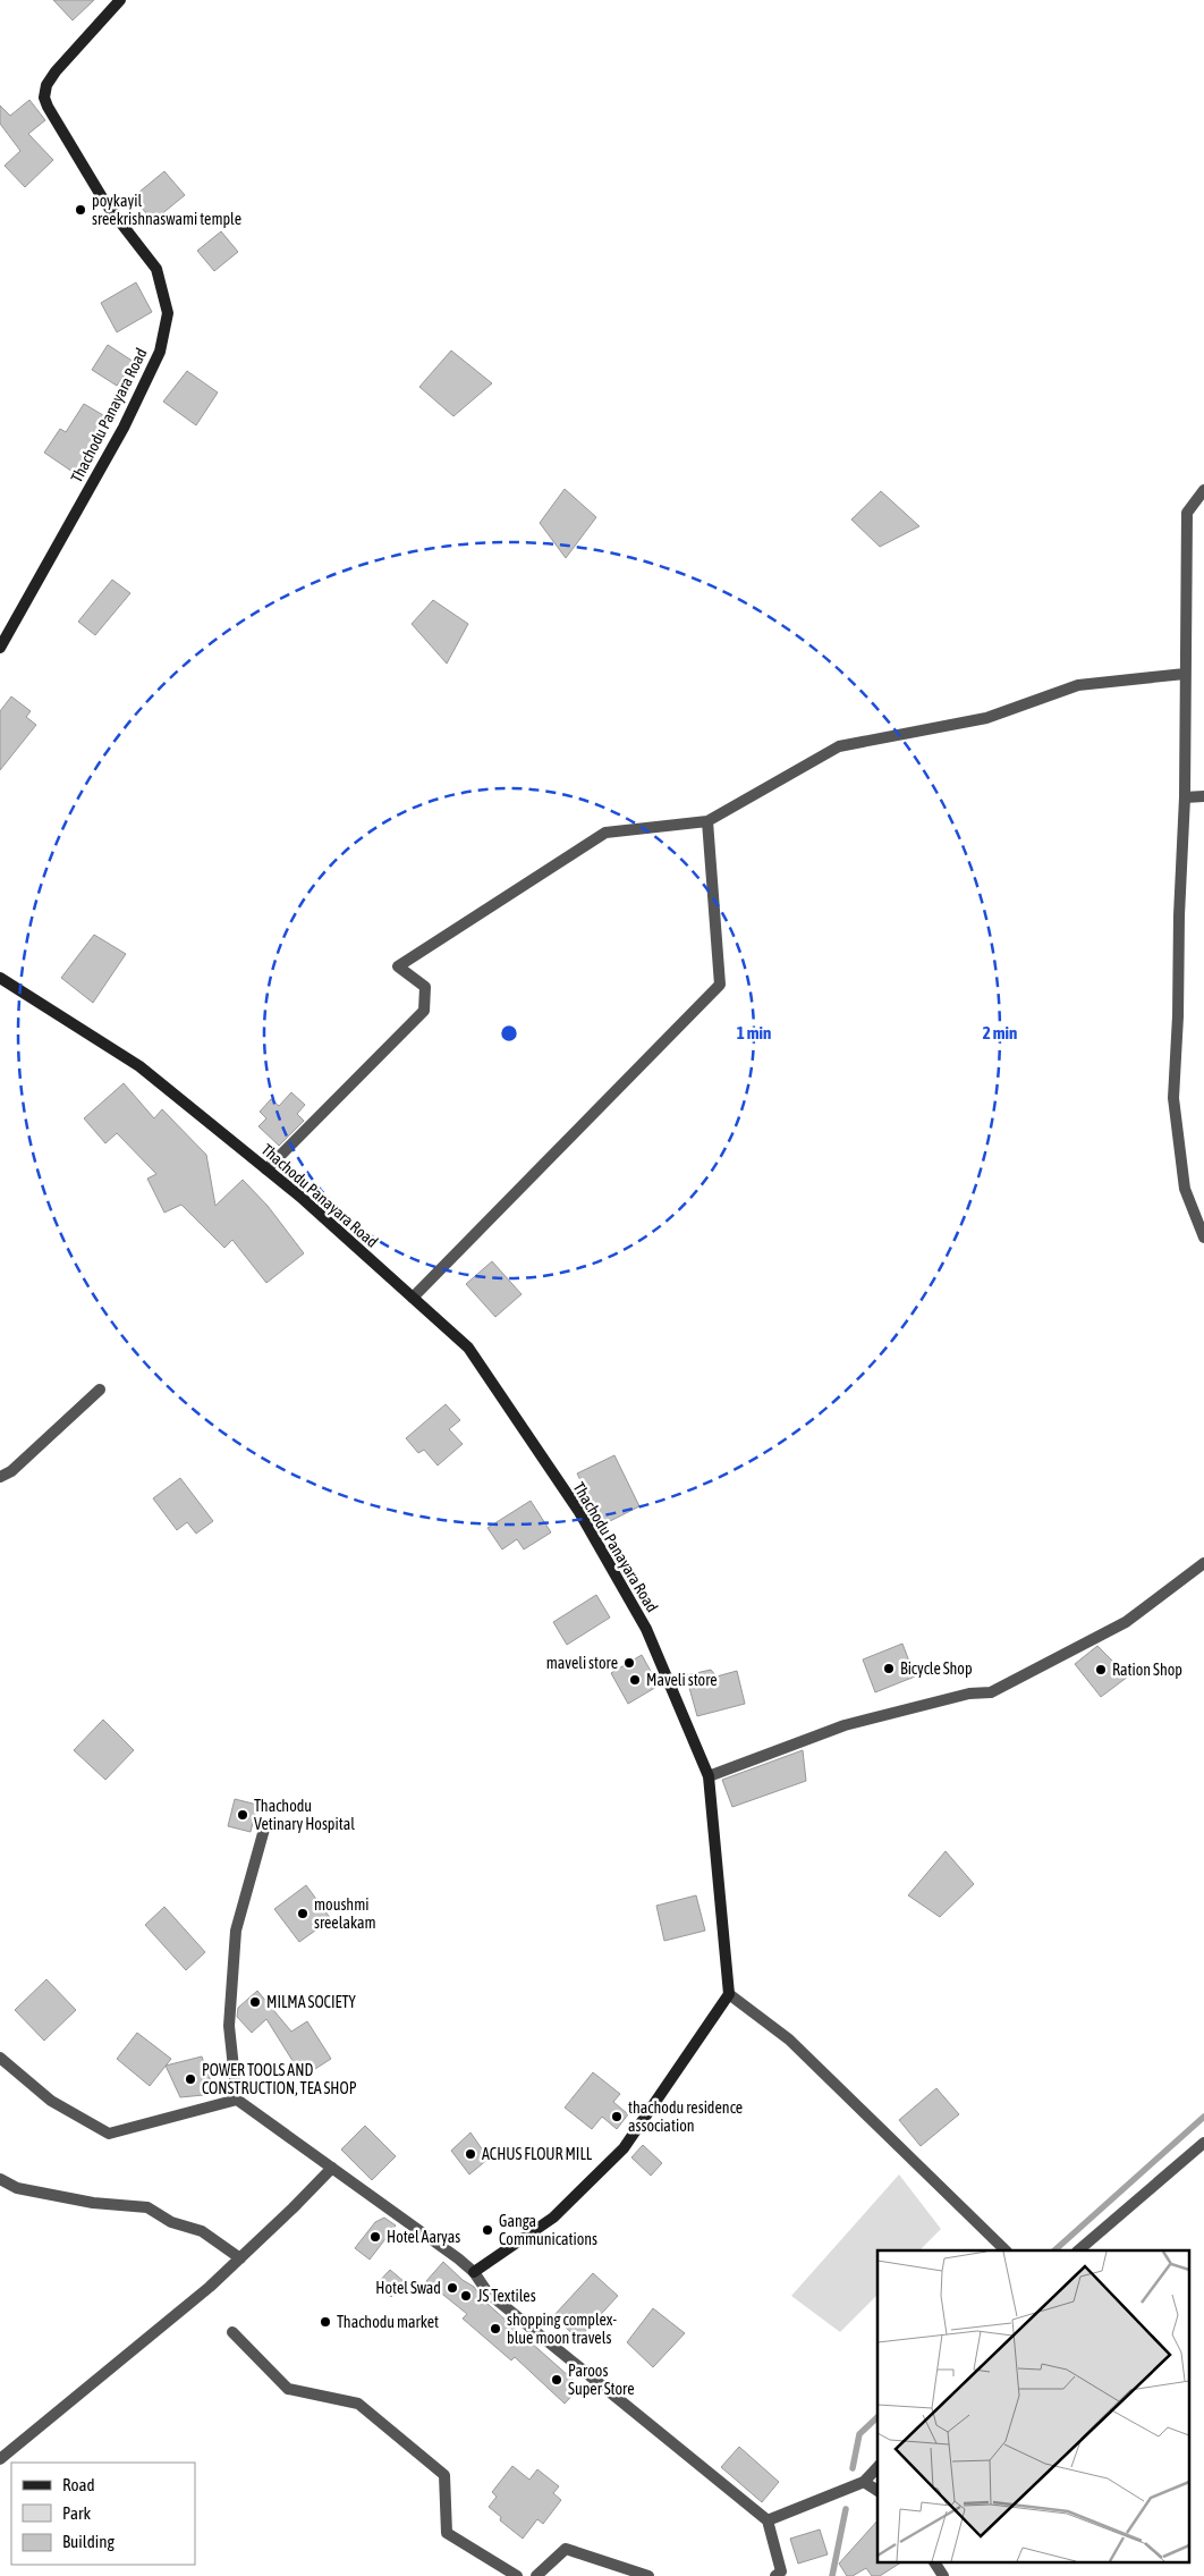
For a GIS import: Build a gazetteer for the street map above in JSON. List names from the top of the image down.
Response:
{
  "streets": {
    "main road": ["Thachodu Panayara Road"]
  },
  "places": [
    "poykayil sreekrishnaswami temple",
    "maveli store",
    "Bicycle Shop",
    "Ration Shop",
    "Maveli store",
    "Thachodu Vetinary Hospital",
    "moushmi sreelakam",
    "MILMA SOCIETY",
    "POWER TOOLS AND CONSTRUCTION, TEA SHOP",
    "thachodu residence association",
    "ACHUS FLOUR MILL",
    "Ganga Communications",
    "Hotel Aaryas",
    "Hotel Swad",
    "JS Textiles",
    "Thachodu market",
    "shopping complex- blue moon travels",
    "Paroos Super Store"
  ],
  "legend": ["Road", "Park", "Building"],
  "rings": ["1 min", "2 min"]
}
